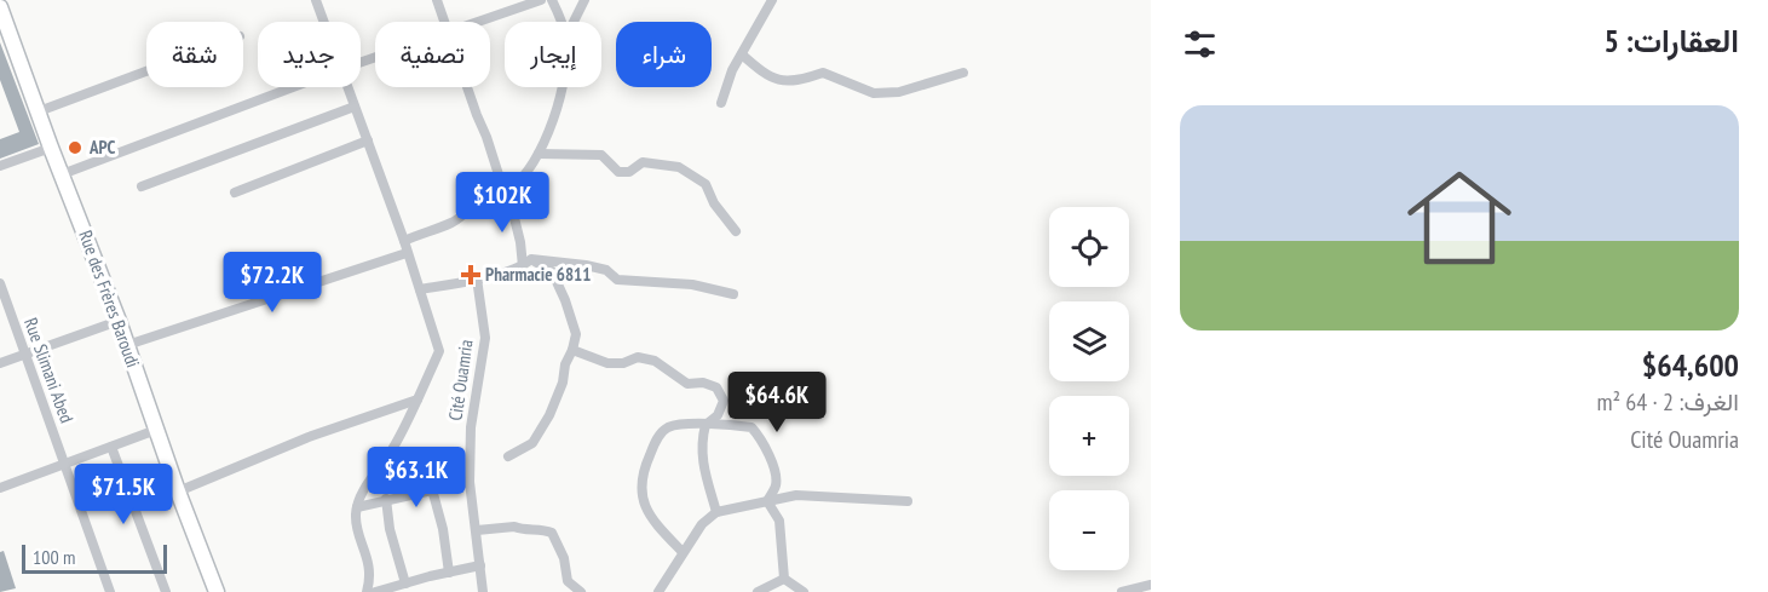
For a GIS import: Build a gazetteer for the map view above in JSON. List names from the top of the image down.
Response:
{
  "streets": {
    "street": ["Rue des Frères Baroudi", "Rue Slimani Abed", "Cité Ouamria"]
  },
  "places": {
    "other": ["APC"],
    "health": ["Pharmacie 6811"]
  },
  "scale_bar": "100 m",
  "page": {
    "heading": "العقارات: 5",
    "chip": [
      "شراء",
      "إيجار",
      "تصفية",
      "جديد",
      "شقة"
    ],
    "list": [
      {
        "name": "$64,600",
        "note": "الغرف: 2 · 64 m² · Cité Ouamria"
      }
    ],
    "price": [
      "$102K",
      "$72.2K",
      "$64.6K",
      "$63.1K",
      "$71.5K"
    ],
    "map_buttons": ["+", "−"],
    "scale": "100 m"
  }
}
